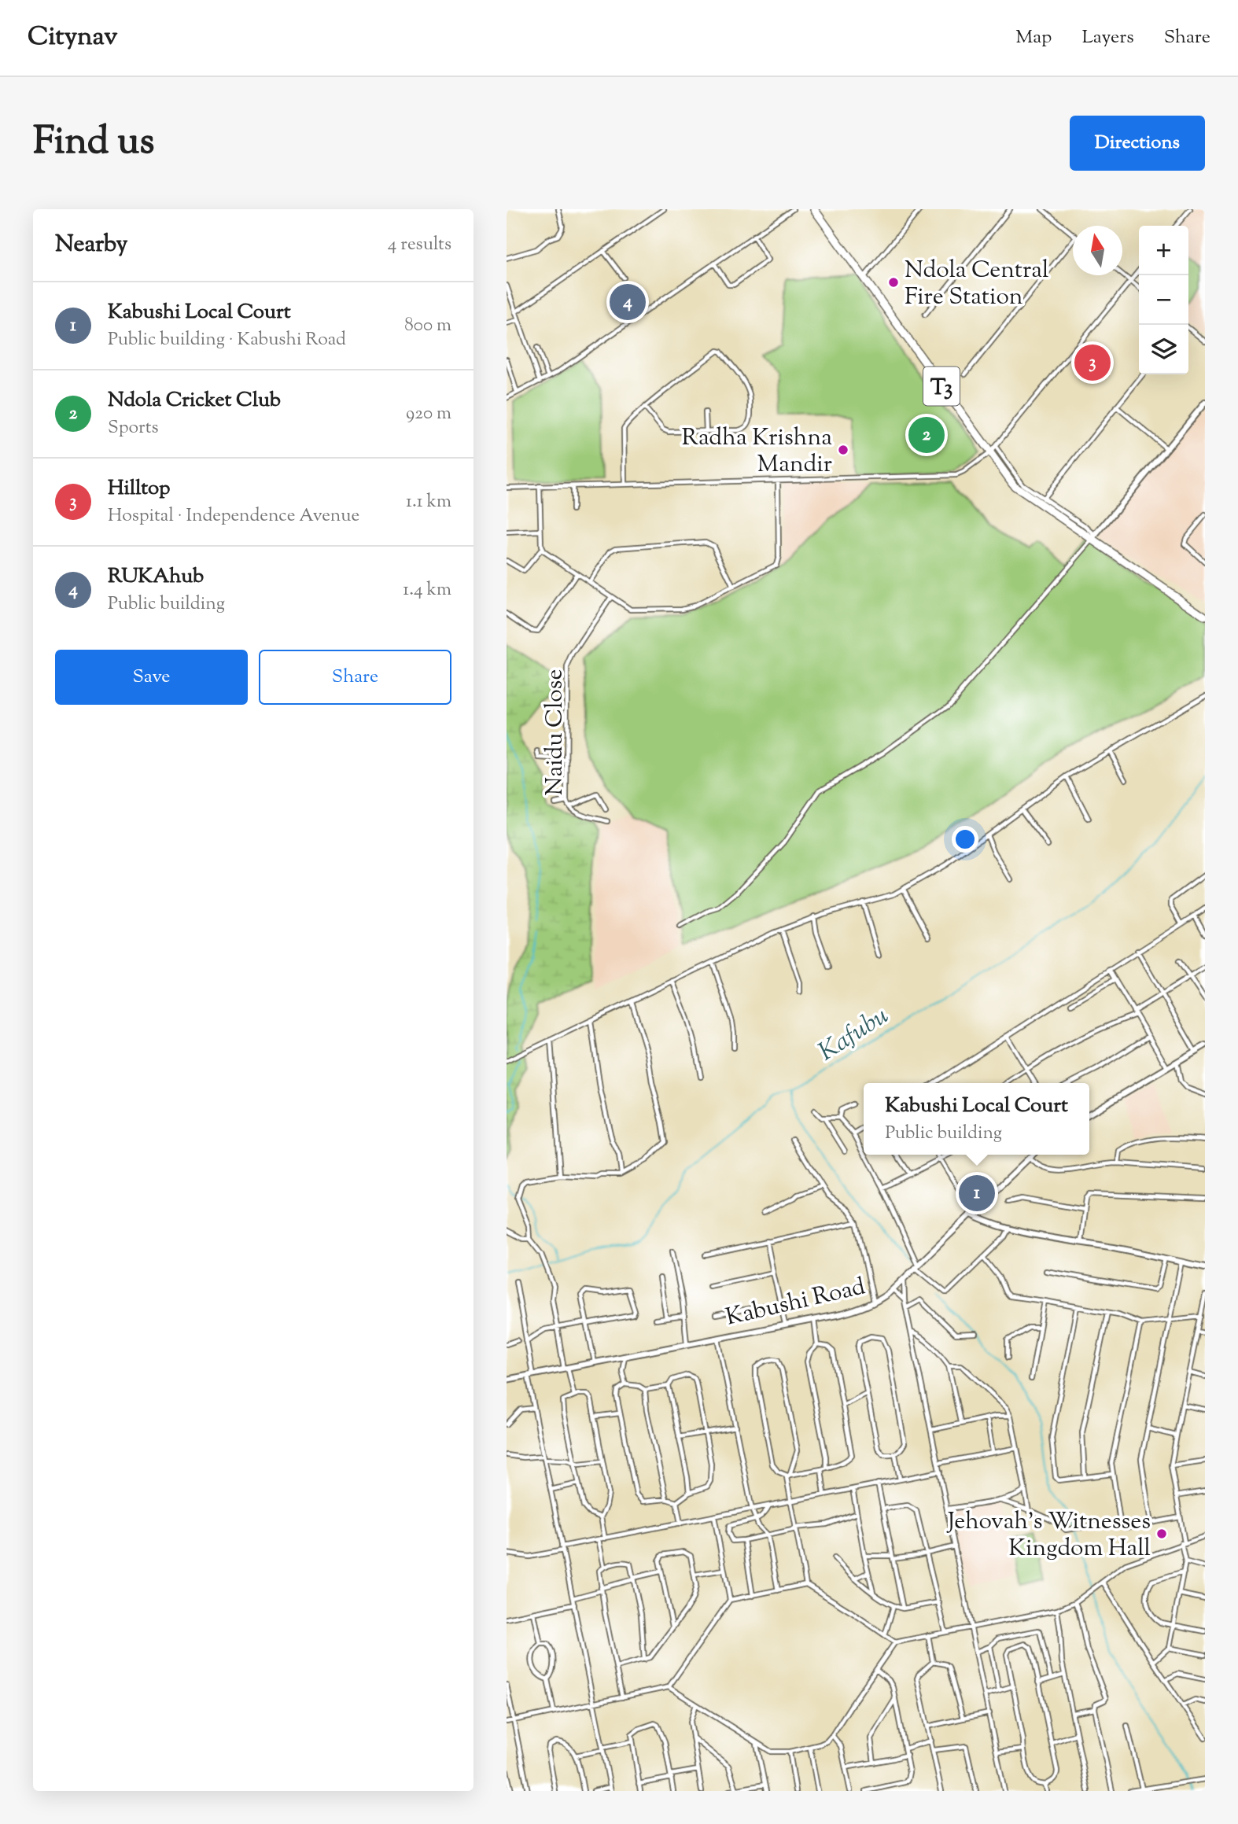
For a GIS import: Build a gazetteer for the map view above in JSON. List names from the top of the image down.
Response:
{
  "streets": {
    "highway": ["T3"],
    "main road": ["Kabushi Road"],
    "street": ["Naidu Close"]
  },
  "water": ["Kafubu"],
  "places": ["Ndola Central Fire Station", "Radha Krishna Mandir", "Jehovah's Witnesses Kingdom Hall"],
  "north": "top",
  "page": {
    "header": "Citynav",
    "nav": ["Map", "Layers", "Share"],
    "title": "Find us",
    "buttons": [
      "Directions",
      ["Save", "Share"]
    ],
    "heading": ["Nearby", "4 results"],
    "map_buttons": ["+", "−"],
    "list": [
      {
        "mark": "1",
        "name": "Kabushi Local Court",
        "note": "Public building · Kabushi Road",
        "value": "800 m"
      },
      {
        "mark": "2",
        "name": "Ndola Cricket Club",
        "note": "Sports",
        "value": "920 m"
      },
      {
        "mark": "3",
        "name": "Hilltop",
        "note": "Hospital · Independence Avenue",
        "value": "1.1 km"
      },
      {
        "mark": "4",
        "name": "RUKAhub",
        "note": "Public building",
        "value": "1.4 km"
      }
    ],
    "pins": [
      "4",
      "3",
      "2",
      "1"
    ],
    "popup": ["Kabushi Local Court", "Public building"]
  }
}
